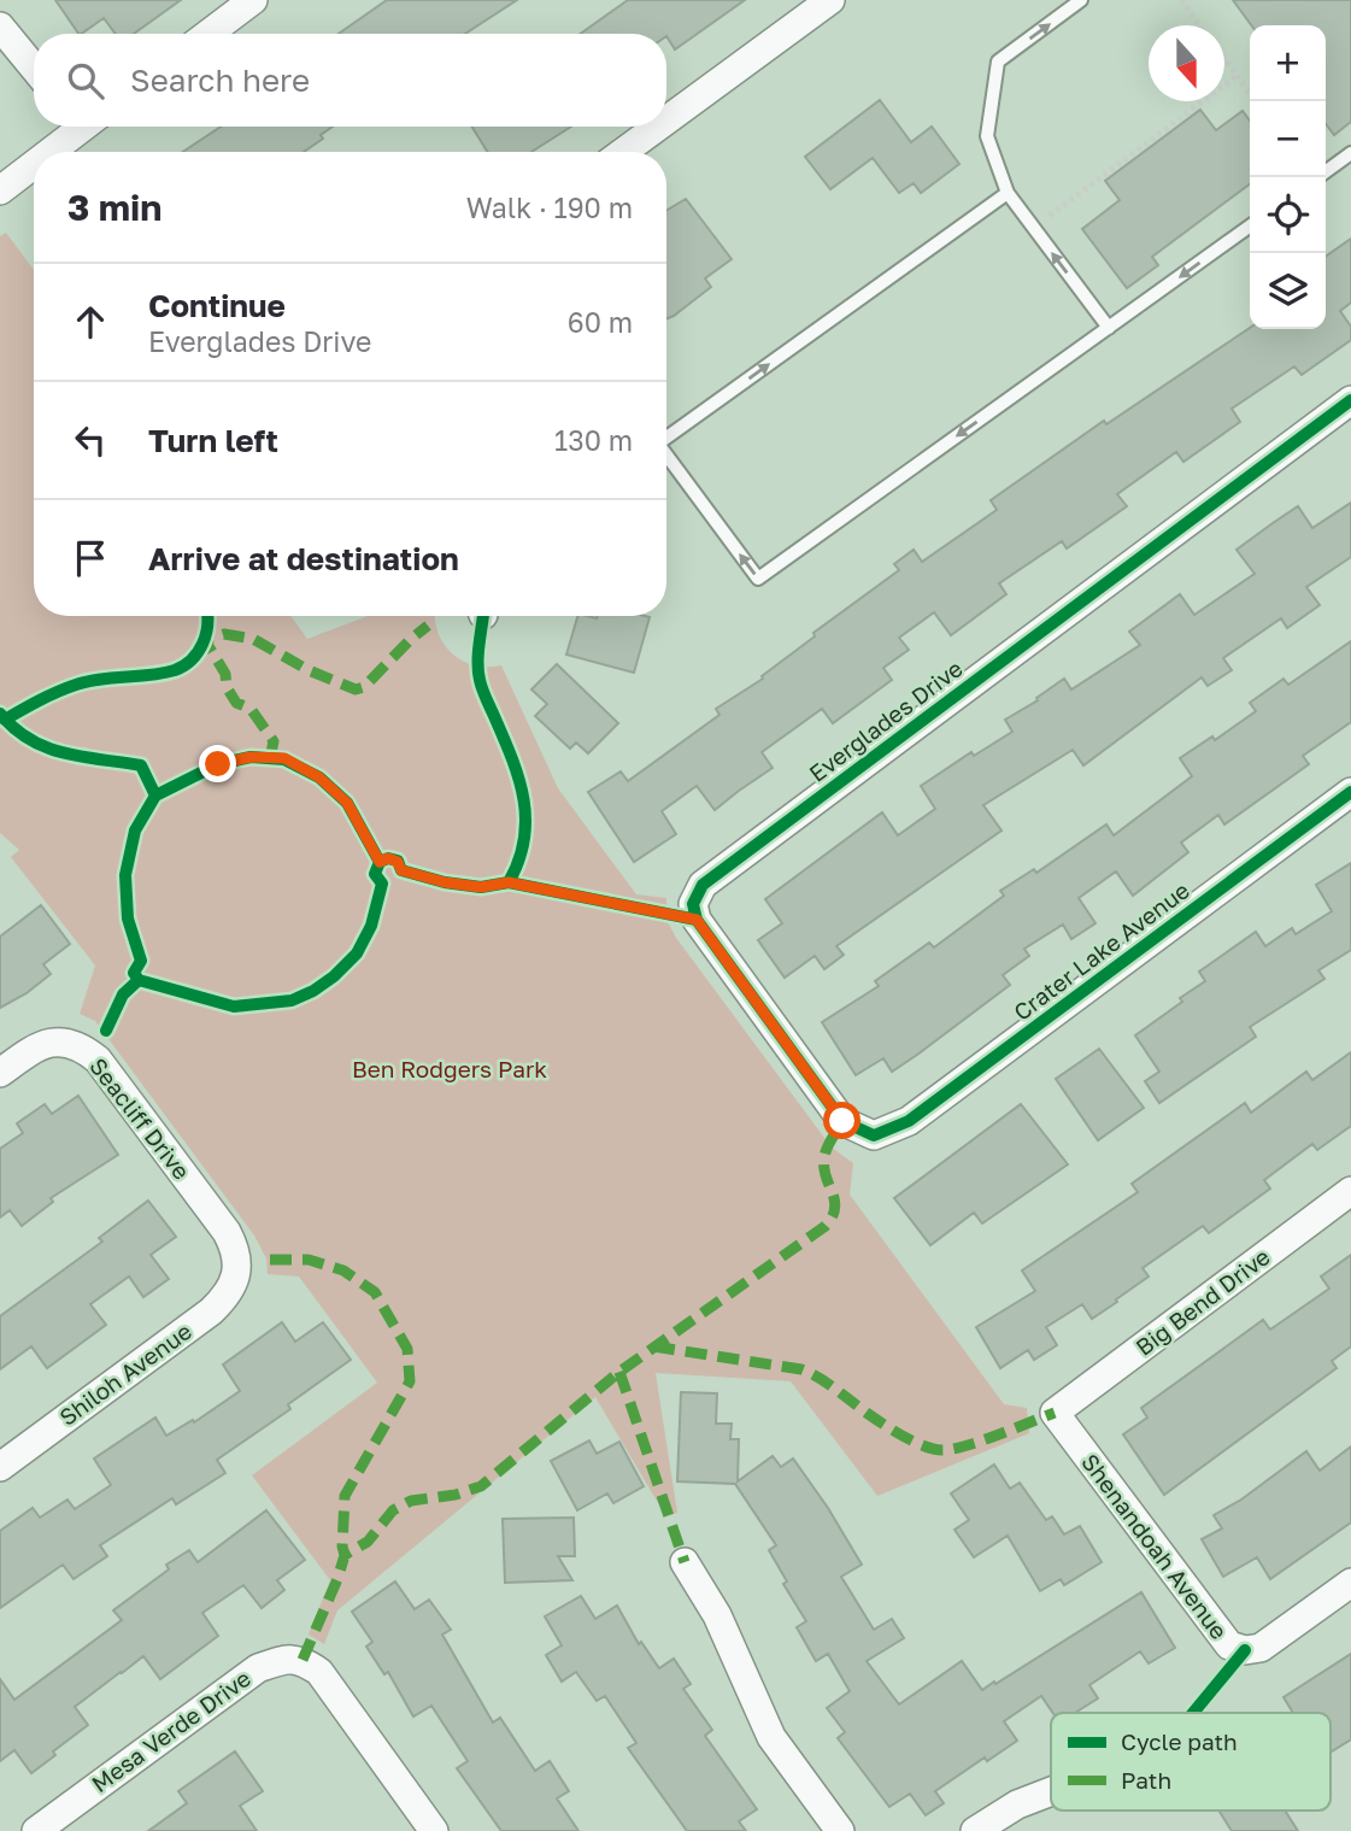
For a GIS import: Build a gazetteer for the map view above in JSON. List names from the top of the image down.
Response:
{
  "streets": {
    "street": [
      "Everglades Drive",
      "Crater Lake Avenue",
      "Seacliff Drive",
      "Big Bend Drive",
      "Shiloh Avenue",
      "Shenandoah Avenue",
      "Mesa Verde Drive"
    ]
  },
  "crossings": [
    ["Everglades Drive", "Crater Lake Avenue"],
    ["Seacliff Drive", "Shiloh Avenue"],
    ["Big Bend Drive", "Shenandoah Avenue"]
  ],
  "parks": ["Ben Rodgers Park"],
  "legend": ["Cycle path", "Path"],
  "north": "bottom",
  "page": {
    "map_buttons": ["+", "−"],
    "search": "Search here",
    "heading": ["3 min", "Walk · 190 m"],
    "list": [
      ["Continue", "Everglades Drive", "60 m"],
      ["Turn left", "130 m"],
      "Arrive at destination"
    ]
  }
}
